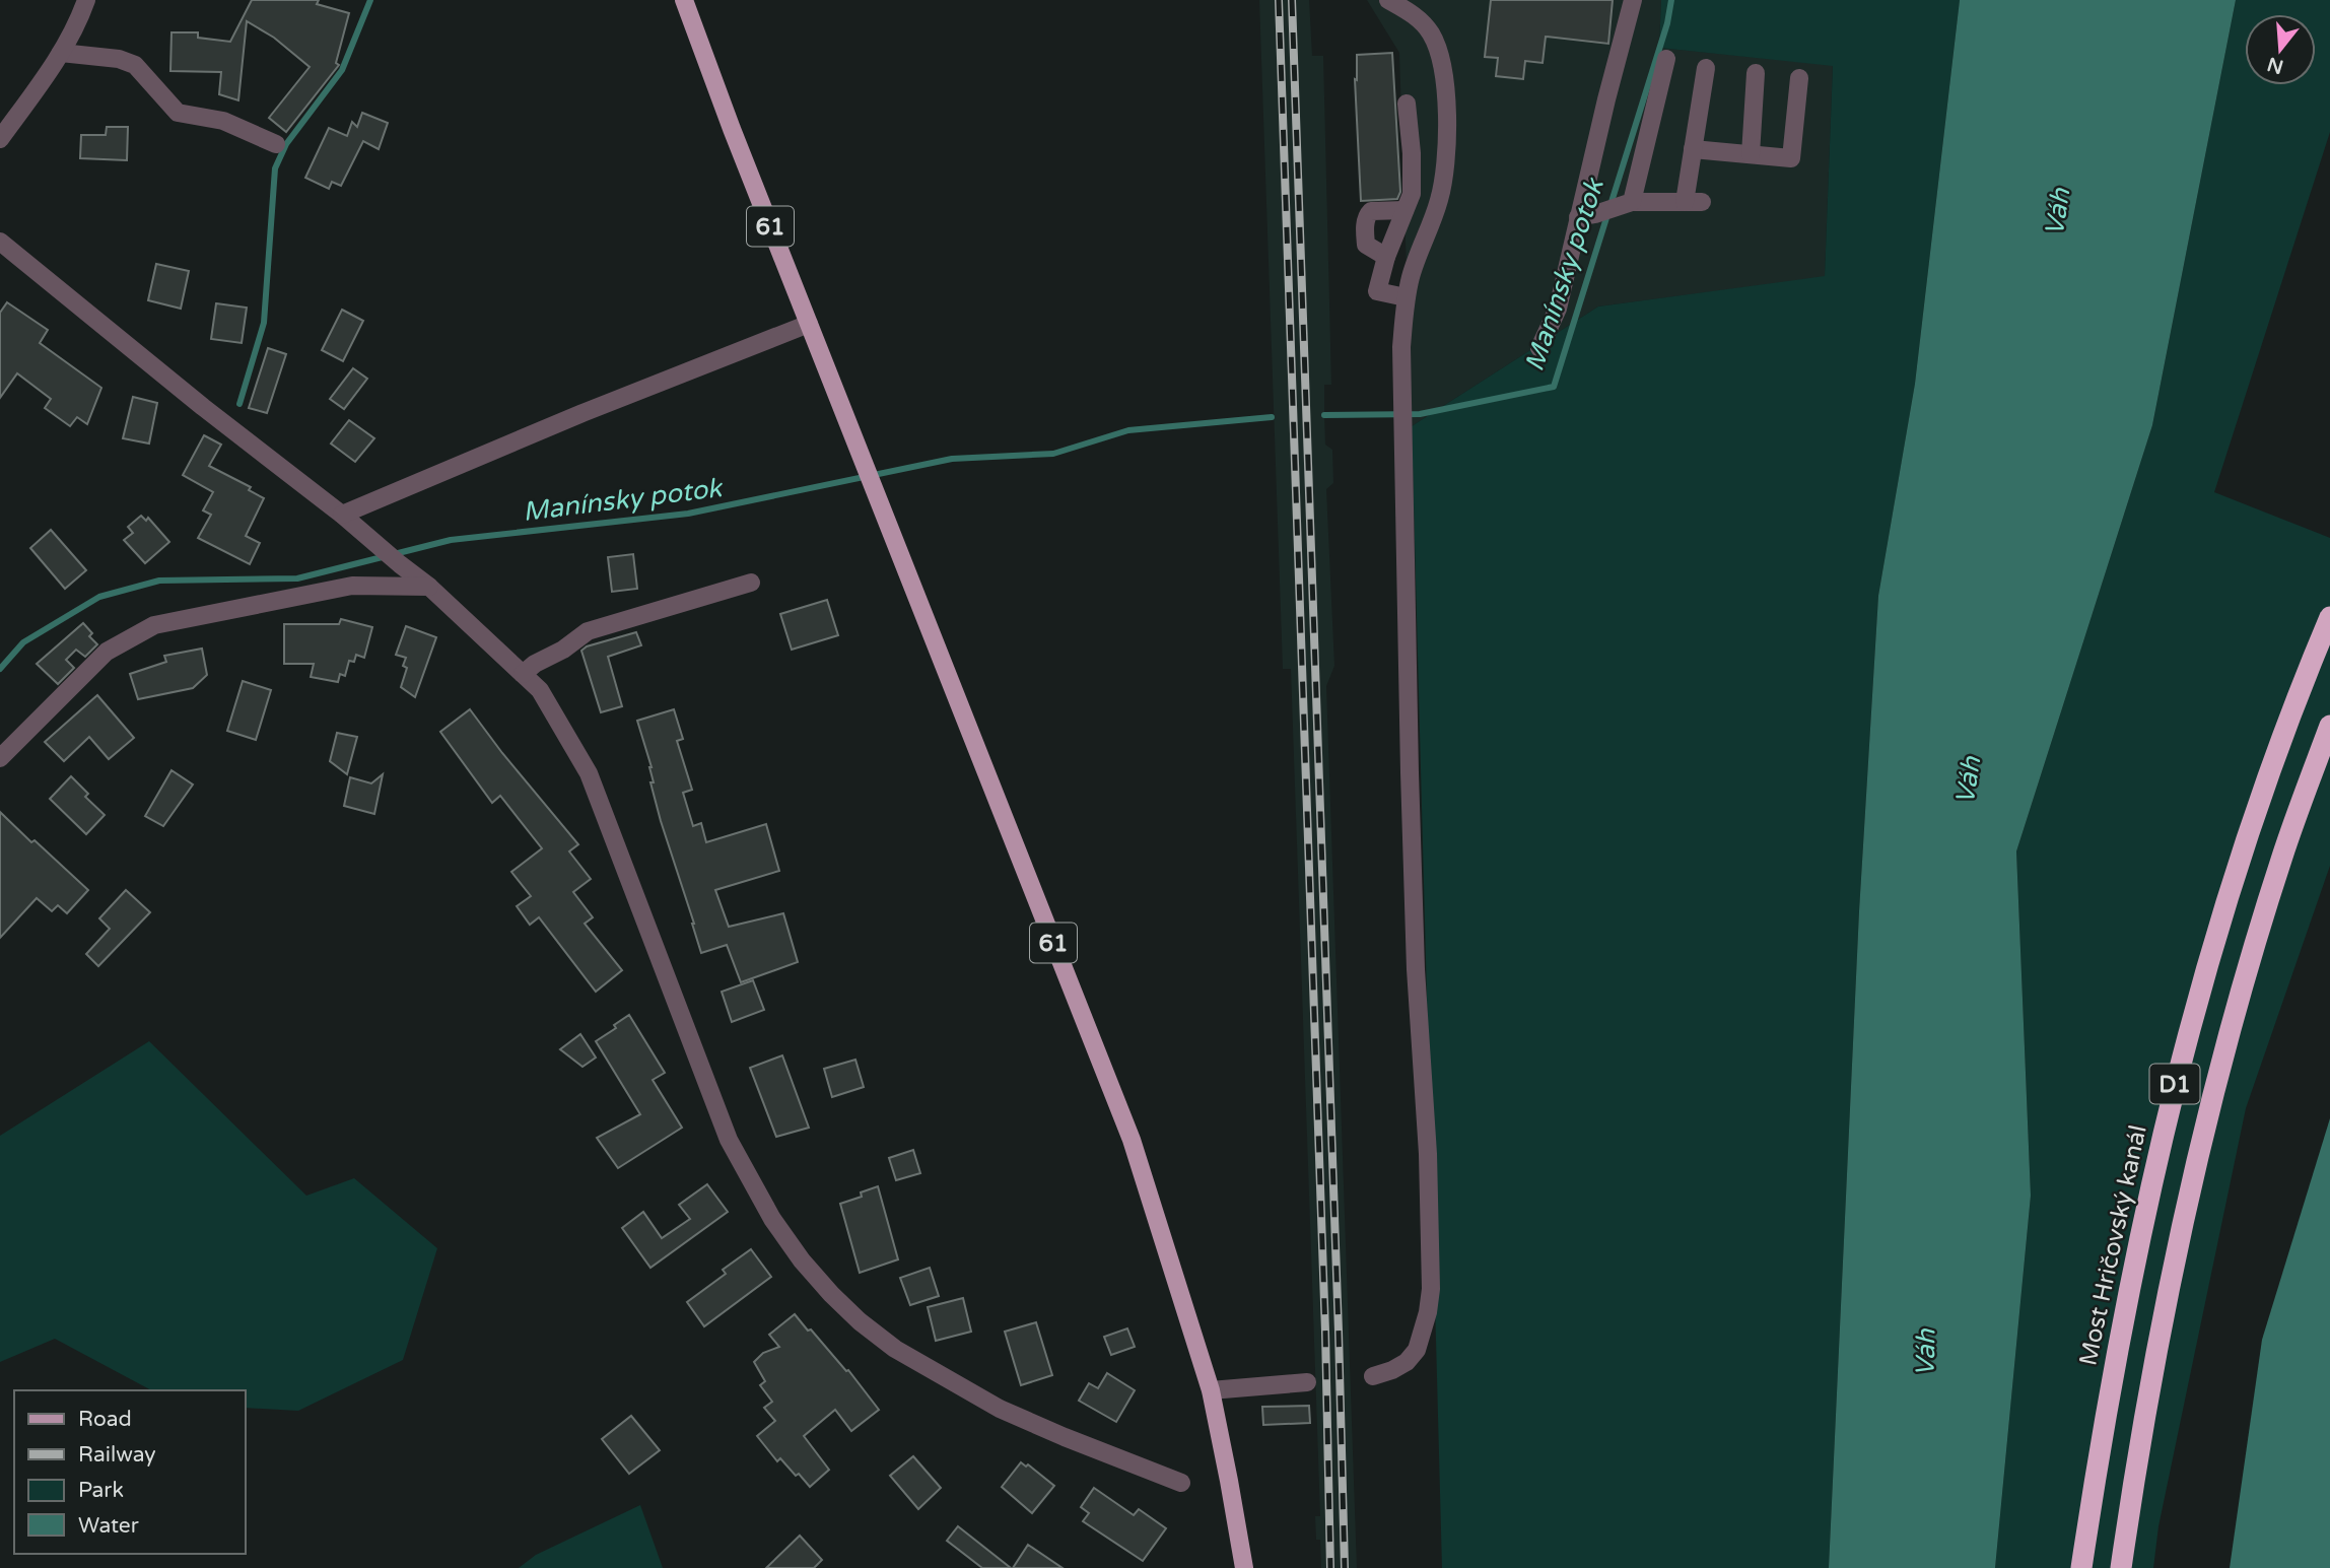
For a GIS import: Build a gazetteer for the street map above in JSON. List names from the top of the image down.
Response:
{
  "streets": {
    "highway": ["D1", "Most Hričovský kanál"],
    "main road": ["61"]
  },
  "water": ["Váh", "Manínsky potok"],
  "legend": [
    "Road",
    "Railway",
    "Park",
    "Water"
  ],
  "north": "bottom"
}
